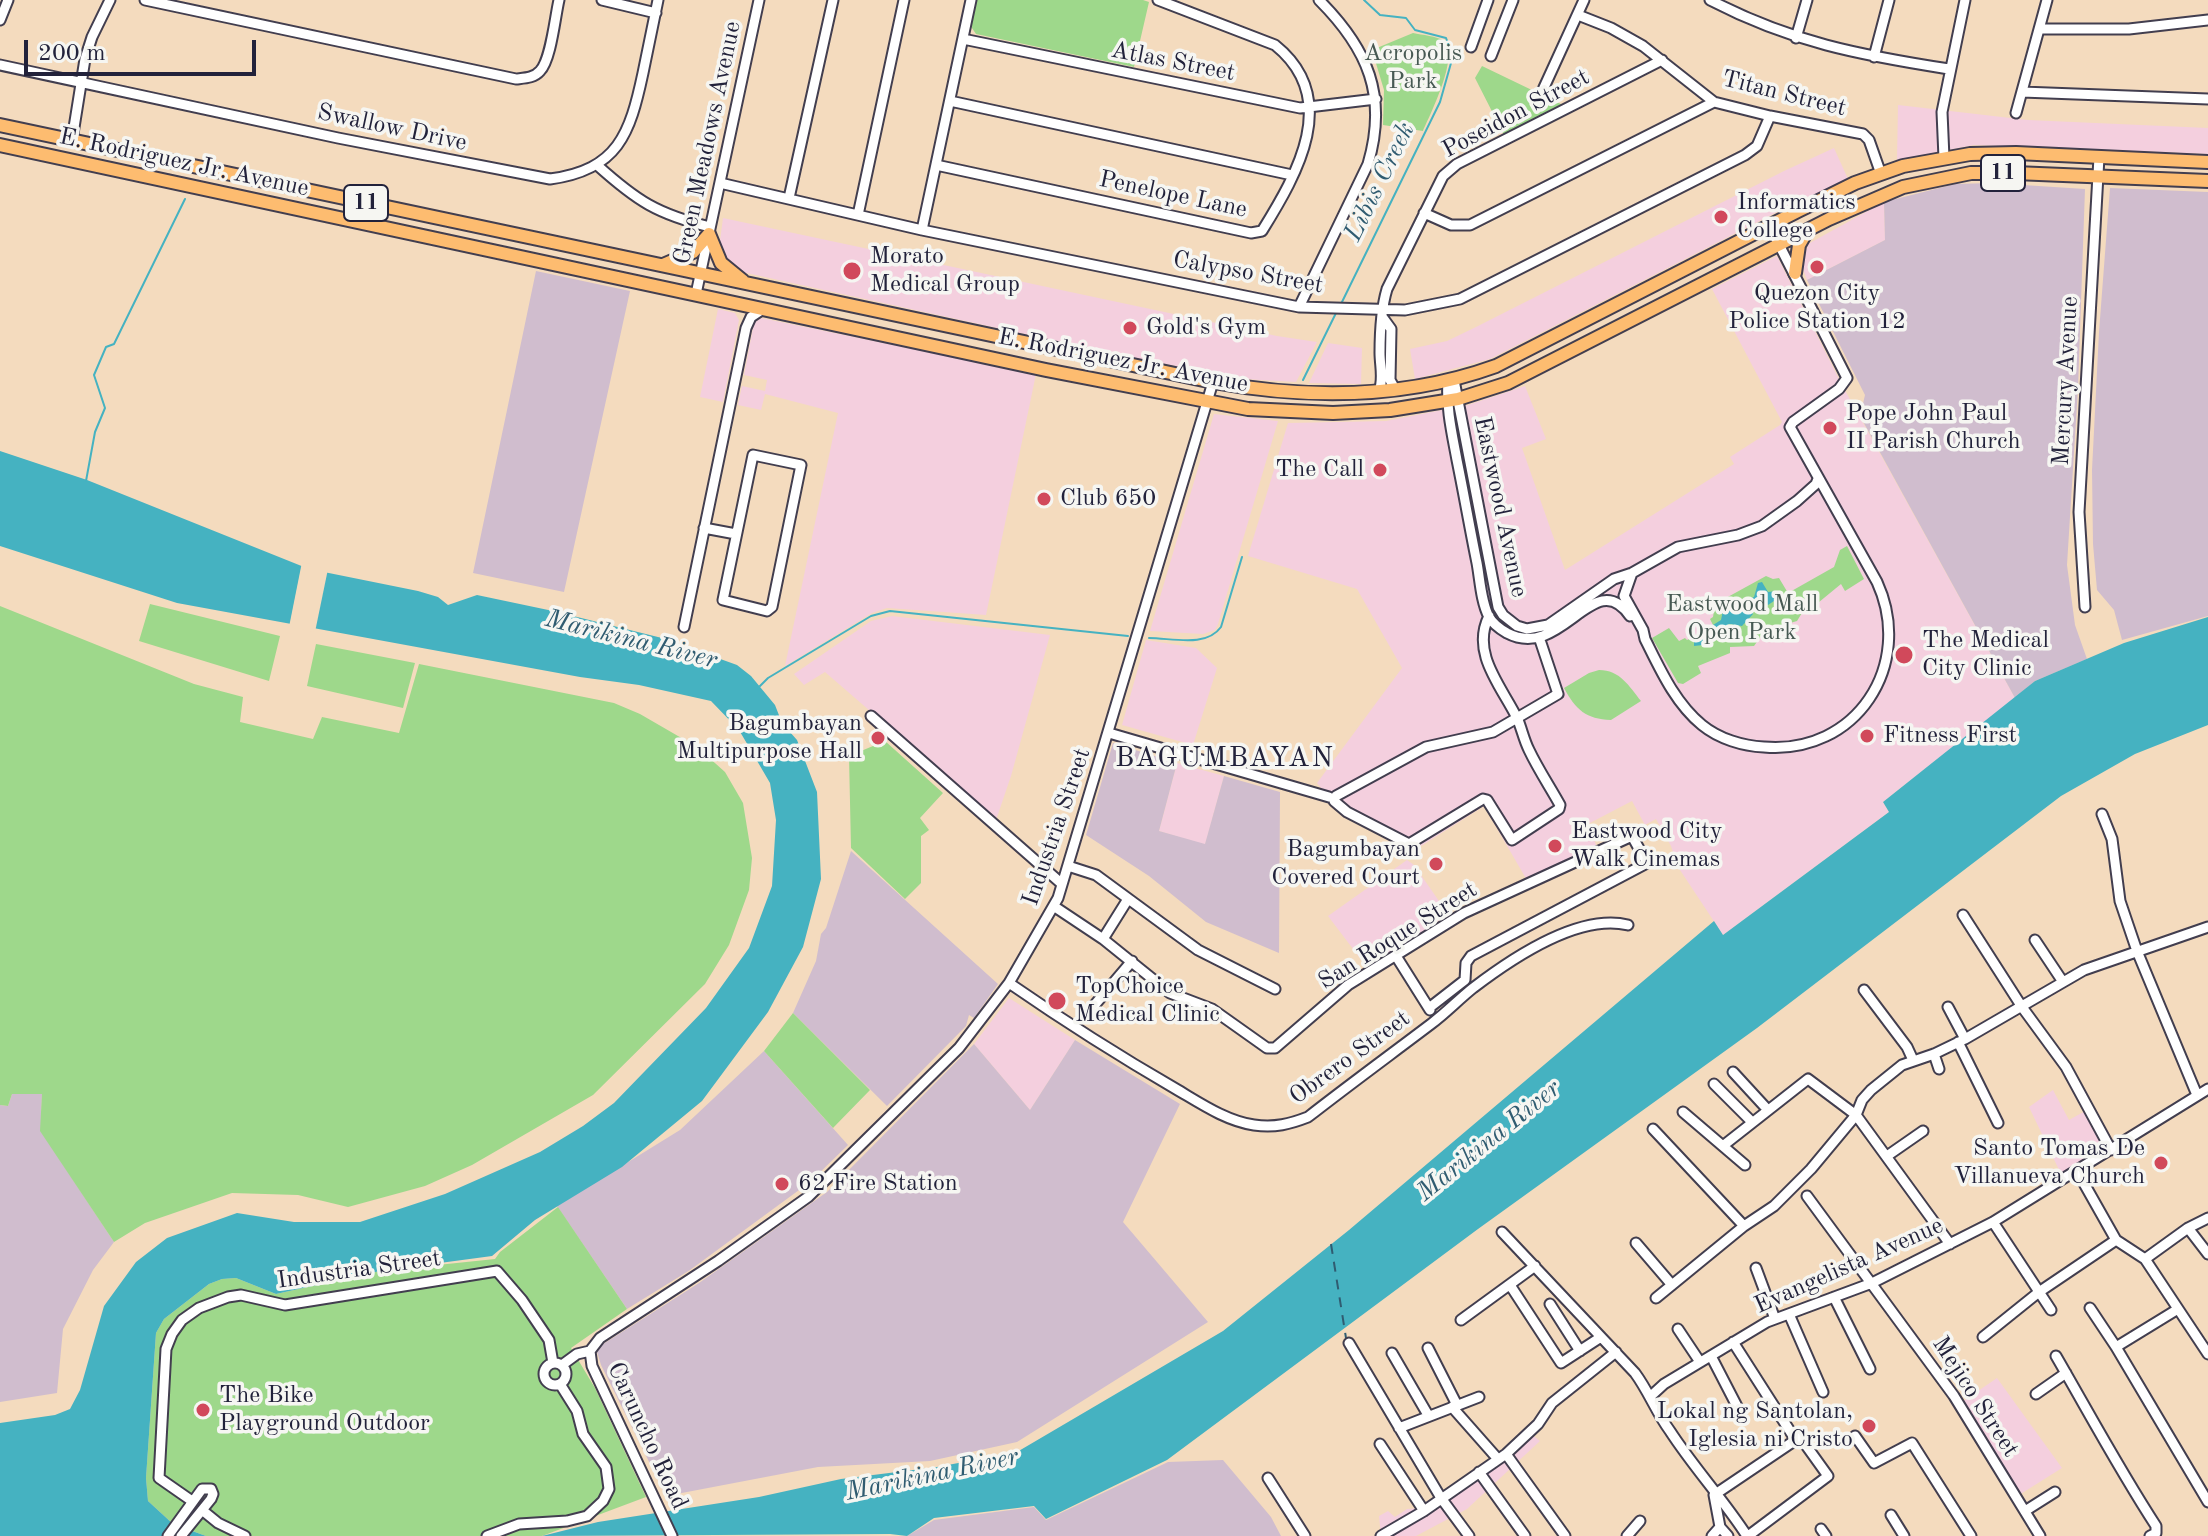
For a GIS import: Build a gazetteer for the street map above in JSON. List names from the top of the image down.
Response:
{
  "streets": {
    "main road": ["E. Rodriguez Jr. Avenue", "11"],
    "street": [
      "Atlas Street",
      "Titan Street",
      "Poseidon Street",
      "Swallow Drive",
      "Green Meadows Avenue",
      "Penelope Lane",
      "Calypso Street",
      "Mercury Avenue",
      "Eastwood Avenue",
      "Industria Street",
      "San Roque Street",
      "Obrero Street",
      "Evangelista Avenue",
      "Mejico Street",
      "Caruncho Road"
    ]
  },
  "crossings": [
    ["Atlas Street", "Penelope Lane"],
    ["Titan Street", "Poseidon Street"],
    ["Titan Street", "E. Rodriguez Jr. Avenue"],
    ["Titan Street", "Calypso Street"],
    ["Poseidon Street", "E. Rodriguez Jr. Avenue"],
    ["Poseidon Street", "Calypso Street"],
    ["Green Meadows Avenue", "E. Rodriguez Jr. Avenue"],
    ["Green Meadows Avenue", "Calypso Street"],
    ["E. Rodriguez Jr. Avenue", "Mercury Avenue"],
    ["E. Rodriguez Jr. Avenue", "Eastwood Avenue"],
    ["E. Rodriguez Jr. Avenue", "Industria Street"],
    ["Industria Street", "San Roque Street"],
    ["Industria Street", "Obrero Street"],
    ["Industria Street", "Caruncho Road"],
    ["Evangelista Avenue", "Mejico Street"]
  ],
  "districts": ["BAGUMBAYAN"],
  "water": ["Libis Creek", "Marikina River"],
  "parks": ["Acropolis Park", "Eastwood Mall Open Park"],
  "places": [
    "Informatics College",
    "Quezon City Police Station 12",
    "Morato Medical Group",
    "Gold's Gym",
    "Pope John Paul II Parish Church",
    "The Call",
    "Club 650",
    "The Medical City Clinic",
    "Fitness First",
    "Bagumbayan Multipurpose Hall",
    "Eastwood City Walk Cinemas",
    "Bagumbayan Covered Court",
    "TopChoice Medical Clinic",
    "Santo Tomas De Villanueva Church",
    "62 Fire Station",
    "The Bike Playground Outdoor",
    "Lokal ng Santolan, Iglesia ni Cristo"
  ],
  "scale_bar": "200 m"
}
